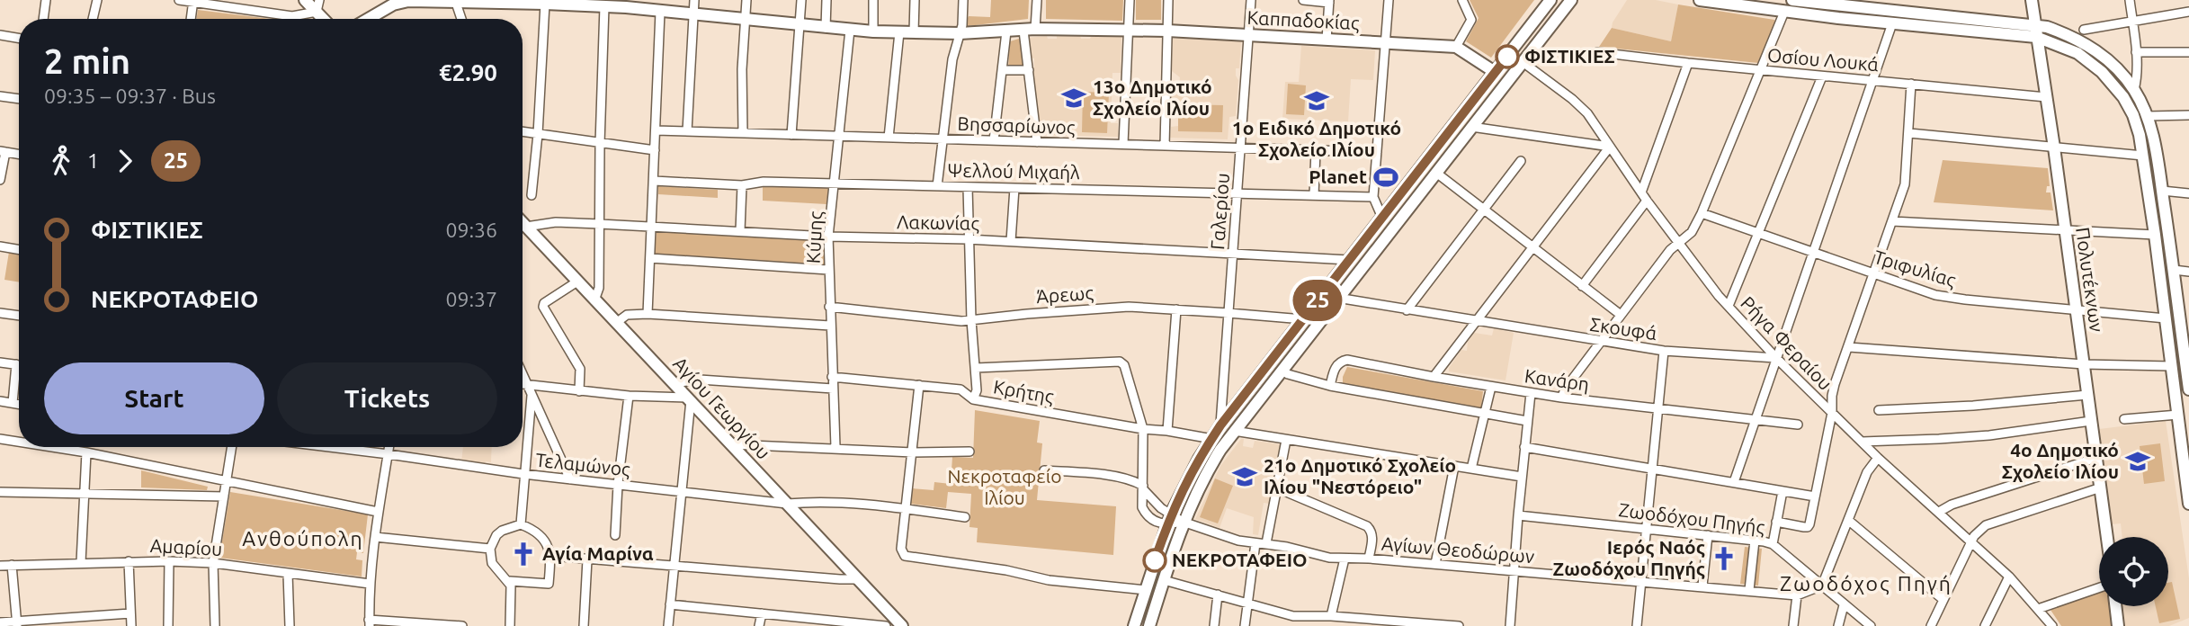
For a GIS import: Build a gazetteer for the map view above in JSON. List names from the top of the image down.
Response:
{
  "streets": {
    "main road": ["Καππαδοκίας", "Πολυτέκνων", "Αγίου Γεωργίου"],
    "street": [
      "Οσίου Λουκά",
      "Βησσαρίωνος",
      "Ψελλού Μιχαήλ",
      "Γαλερίου",
      "Λακωνίας",
      "Κύμης",
      "Τριφυλίας",
      "Άρεως",
      "Σκουφά",
      "Ρήγα Φεραίου",
      "Κανάρη",
      "Κρήτης",
      "Τελαμώνος",
      "Ζωοδόχου Πηγής",
      "Αμαρίου",
      "Αγίων Θεοδώρων"
    ]
  },
  "crossings": [
    ["Καππαδοκίας", "Γαλερίου"],
    ["Καππαδοκίας", "Κύμης"],
    ["Οσίου Λουκά", "Πολυτέκνων"],
    ["Βησσαρίωνος", "Γαλερίου"],
    ["Βησσαρίωνος", "Κύμης"],
    ["Ψελλού Μιχαήλ", "Γαλερίου"],
    ["Ψελλού Μιχαήλ", "Κύμης"],
    ["Γαλερίου", "Λακωνίας"],
    ["Γαλερίου", "Άρεως"],
    ["Λακωνίας", "Κύμης"],
    ["Λακωνίας", "Αγίου Γεωργίου"],
    ["Κύμης", "Άρεως"],
    ["Κύμης", "Κρήτης"],
    ["Τριφυλίας", "Πολυτέκνων"],
    ["Σκουφά", "Ρήγα Φεραίου"],
    ["Αγίου Γεωργίου", "Τελαμώνος"],
    ["Ζωοδόχου Πηγής", "Αγίων Θεοδώρων"]
  ],
  "districts": ["Ανθούπολη", "Ζωοδόχος Πηγή"],
  "parks": ["Νεκροταφείο Ιλίου"],
  "places": {
    "other": ["ΦΙΣΤΙΚΙΕΣ", "ΝΕΚΡΟΤΑΦΕΙΟ"],
    "school or university": [
      "13ο Δημοτικό Σχολείο Ιλίου",
      "1ο Ειδικό Δημοτικό Σχολείο Ιλίου",
      "4ο Δημοτικό Σχολείο Ιλίου",
      "21ο Δημοτικό Σχολείο Ιλίου \"Νεστόρειο\""
    ],
    "sports": ["Planet"],
    "church": ["Αγία Μαρίνα", "Ιερός Ναός Ζωοδόχου Πηγής"]
  },
  "lines": ["bus line 25"],
  "page": {
    "on_map": "25",
    "heading": ["2 min", "09:35 – 09:37 · Bus", "€2.90"],
    "legs": ["1", "25"],
    "list": [
      {
        "name": "ΦΙΣΤΙΚΙΕΣ",
        "value": "09:36"
      },
      {
        "name": "ΝΕΚΡΟΤΑΦΕΙΟ",
        "value": "09:37"
      }
    ],
    "buttons": ["Start", "Tickets"]
  }
}
